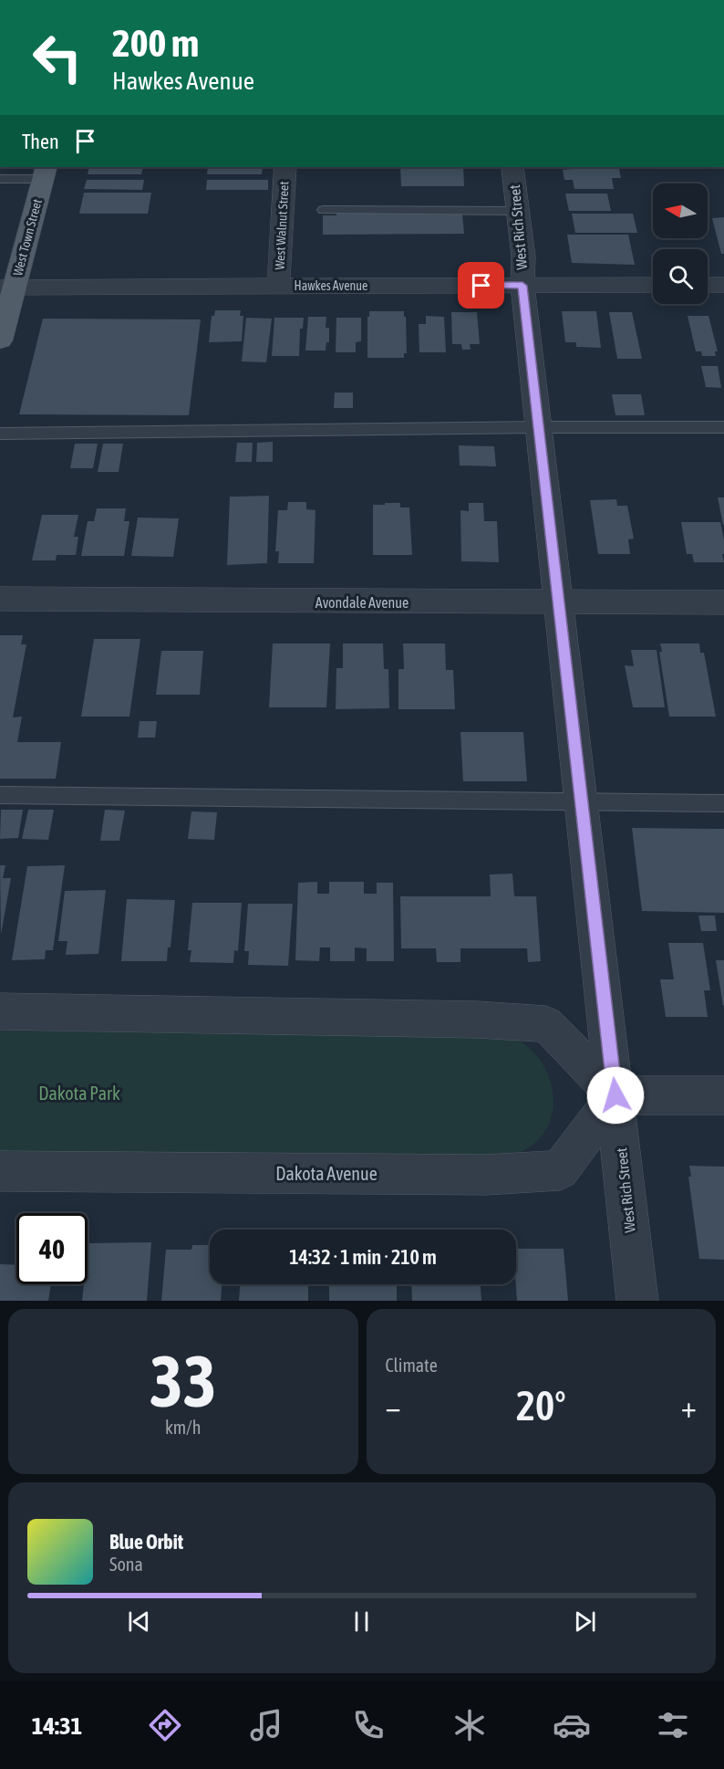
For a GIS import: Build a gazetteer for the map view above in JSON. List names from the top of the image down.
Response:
{
  "streets": {
    "main road": ["West Town Street"],
    "street": [
      "West Walnut Street",
      "West Rich Street",
      "Hawkes Avenue",
      "Avondale Avenue",
      "Dakota Avenue"
    ]
  },
  "crossings": [
    ["West Walnut Street", "Hawkes Avenue"],
    ["West Rich Street", "Hawkes Avenue"],
    ["West Rich Street", "Avondale Avenue"],
    ["West Rich Street", "Dakota Avenue"],
    ["West Town Street", "Hawkes Avenue"]
  ],
  "parks": ["Dakota Park"],
  "north": "left",
  "page": {
    "turn": ["200 m", "Hawkes Avenue"],
    "then": "Then",
    "limit": "40",
    "trip": "14:32 · 1 min · 210 m",
    "tile": [
      ["33", "km/h"],
      "Climate"
    ],
    "heat": ["−", "20°", "+"],
    "song": ["Blue Orbit", "Sona"],
    "tabs": "14:31"
  }
}
